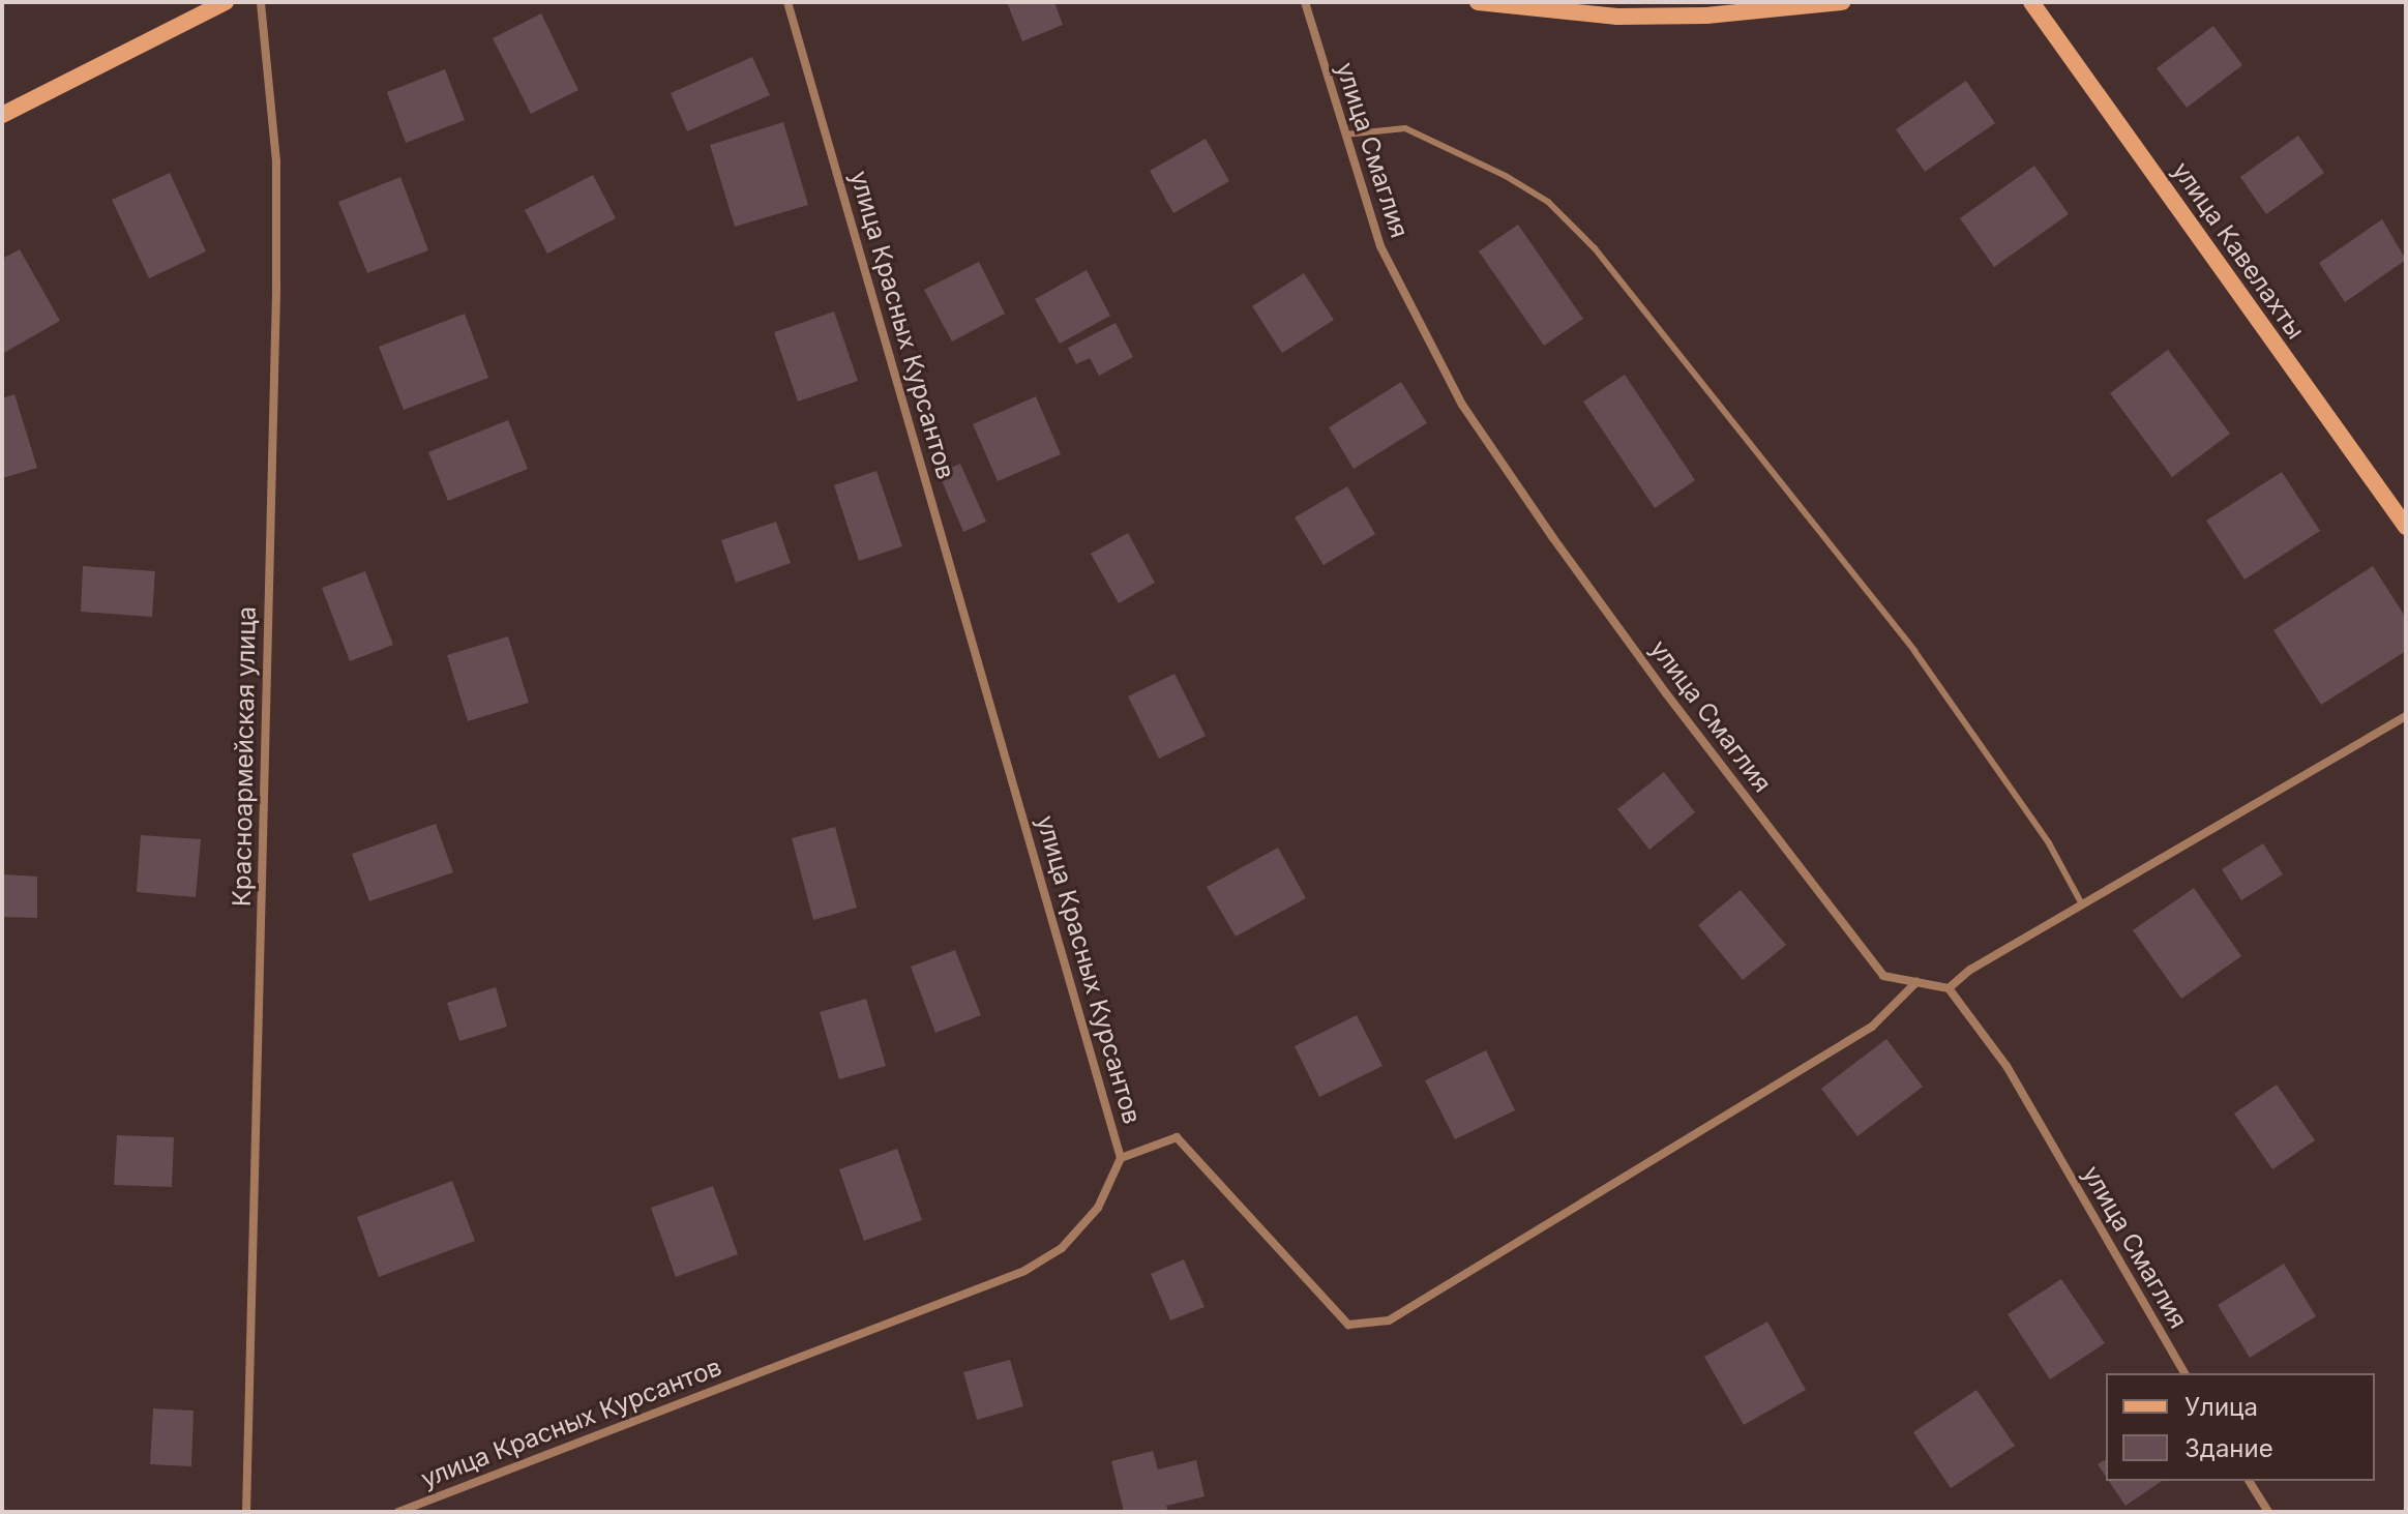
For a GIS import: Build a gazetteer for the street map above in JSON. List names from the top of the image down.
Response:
{
  "streets": {
    "street": [
      "улица Смаглия",
      "улица Кавелахты",
      "улица Красных Курсантов",
      "Красноармейская улица"
    ]
  },
  "legend": ["Улица", "Здание"]
}
